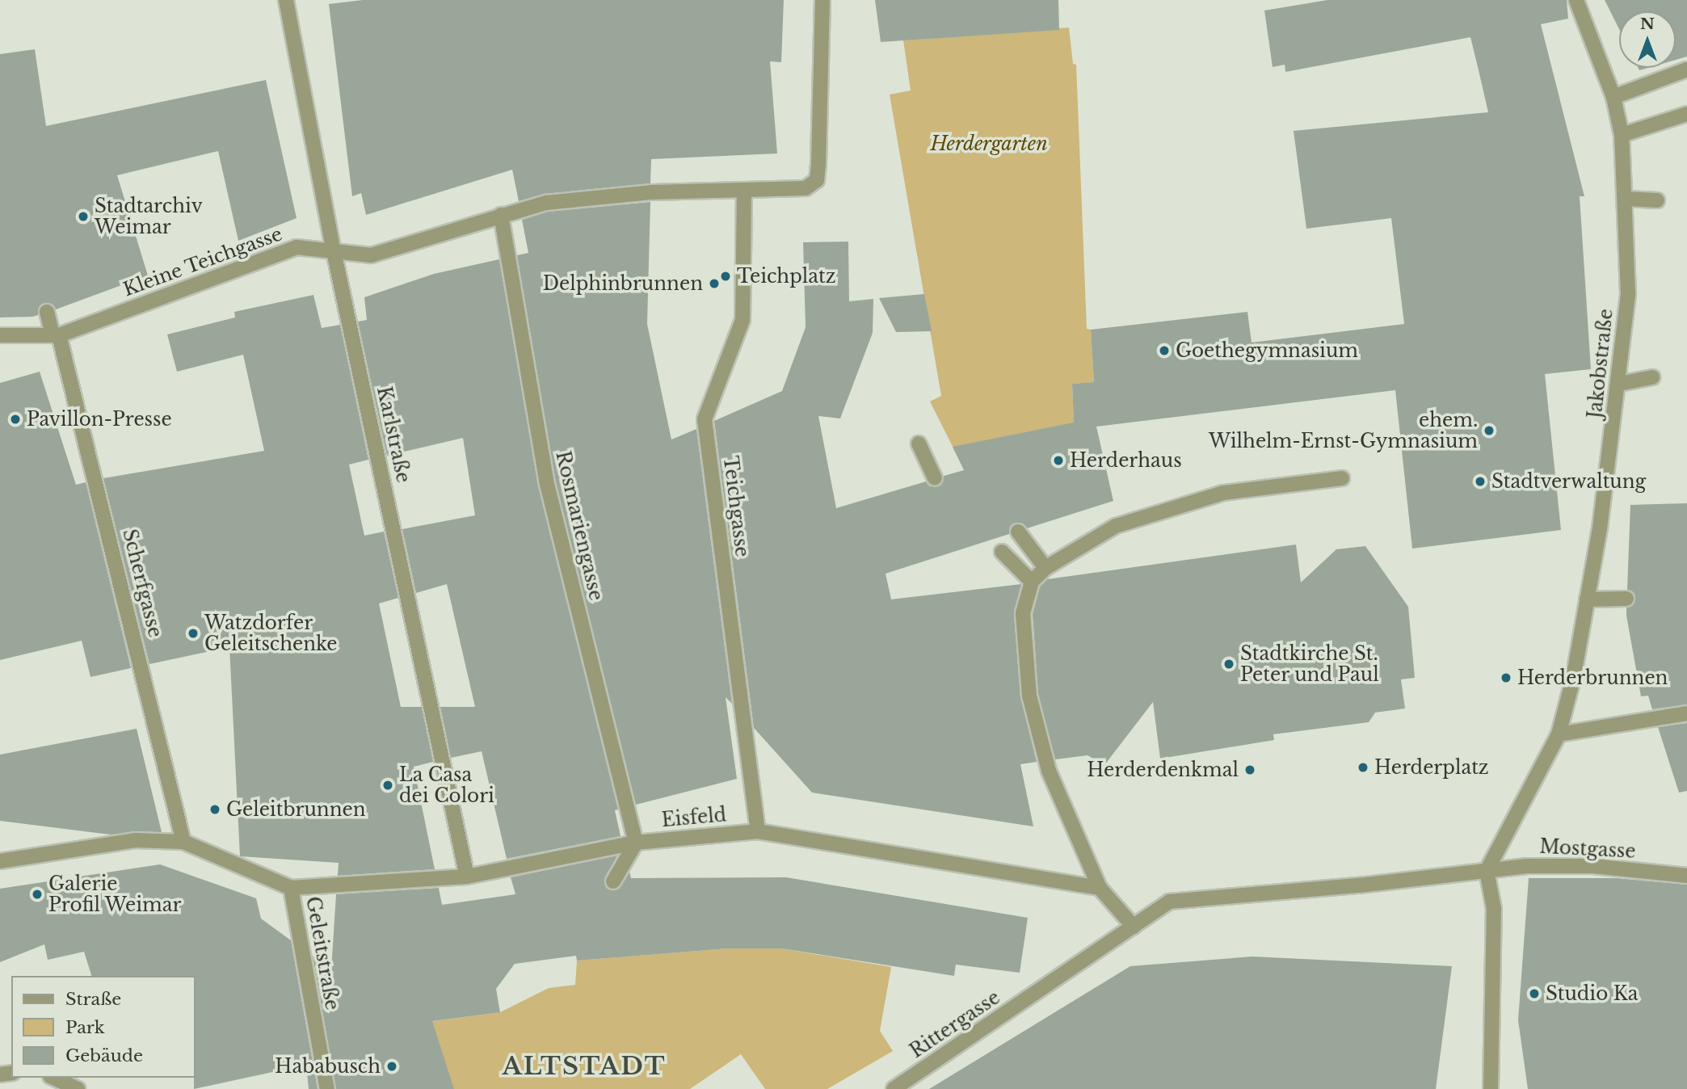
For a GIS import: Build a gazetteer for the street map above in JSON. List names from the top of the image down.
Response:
{
  "streets": {
    "street": [
      "Kleine Teichgasse",
      "Jakobstraße",
      "Karlstraße",
      "Teichgasse",
      "Rosmariengasse",
      "Scherfgasse",
      "Eisfeld",
      "Mostgasse",
      "Geleitstraße",
      "Rittergasse"
    ]
  },
  "crossings": [
    ["Kleine Teichgasse", "Karlstraße"],
    ["Kleine Teichgasse", "Teichgasse"],
    ["Kleine Teichgasse", "Rosmariengasse"],
    ["Kleine Teichgasse", "Scherfgasse"],
    ["Karlstraße", "Eisfeld"],
    ["Teichgasse", "Eisfeld"],
    ["Rosmariengasse", "Eisfeld"],
    ["Scherfgasse", "Geleitstraße"],
    ["Eisfeld", "Geleitstraße"]
  ],
  "districts": ["ALTSTADT"],
  "parks": ["Herdergarten"],
  "places": [
    "Stadtarchiv Weimar",
    "Teichplatz",
    "Delphinbrunnen",
    "Goethegymnasium",
    "Pavillon-Presse",
    "ehem. Wilhelm-Ernst-Gymnasium",
    "Herderhaus",
    "Stadtverwaltung",
    "Watzdorfer Geleitschenke",
    "Stadtkirche St. Peter und Paul",
    "Herderbrunnen",
    "Herderplatz",
    "Herderdenkmal",
    "La Casa dei Colori",
    "Geleitbrunnen",
    "Galerie Profil Weimar",
    "Studio Ka",
    "Hababusch"
  ],
  "legend": ["Straße", "Park", "Gebäude"],
  "north": "top"
}
